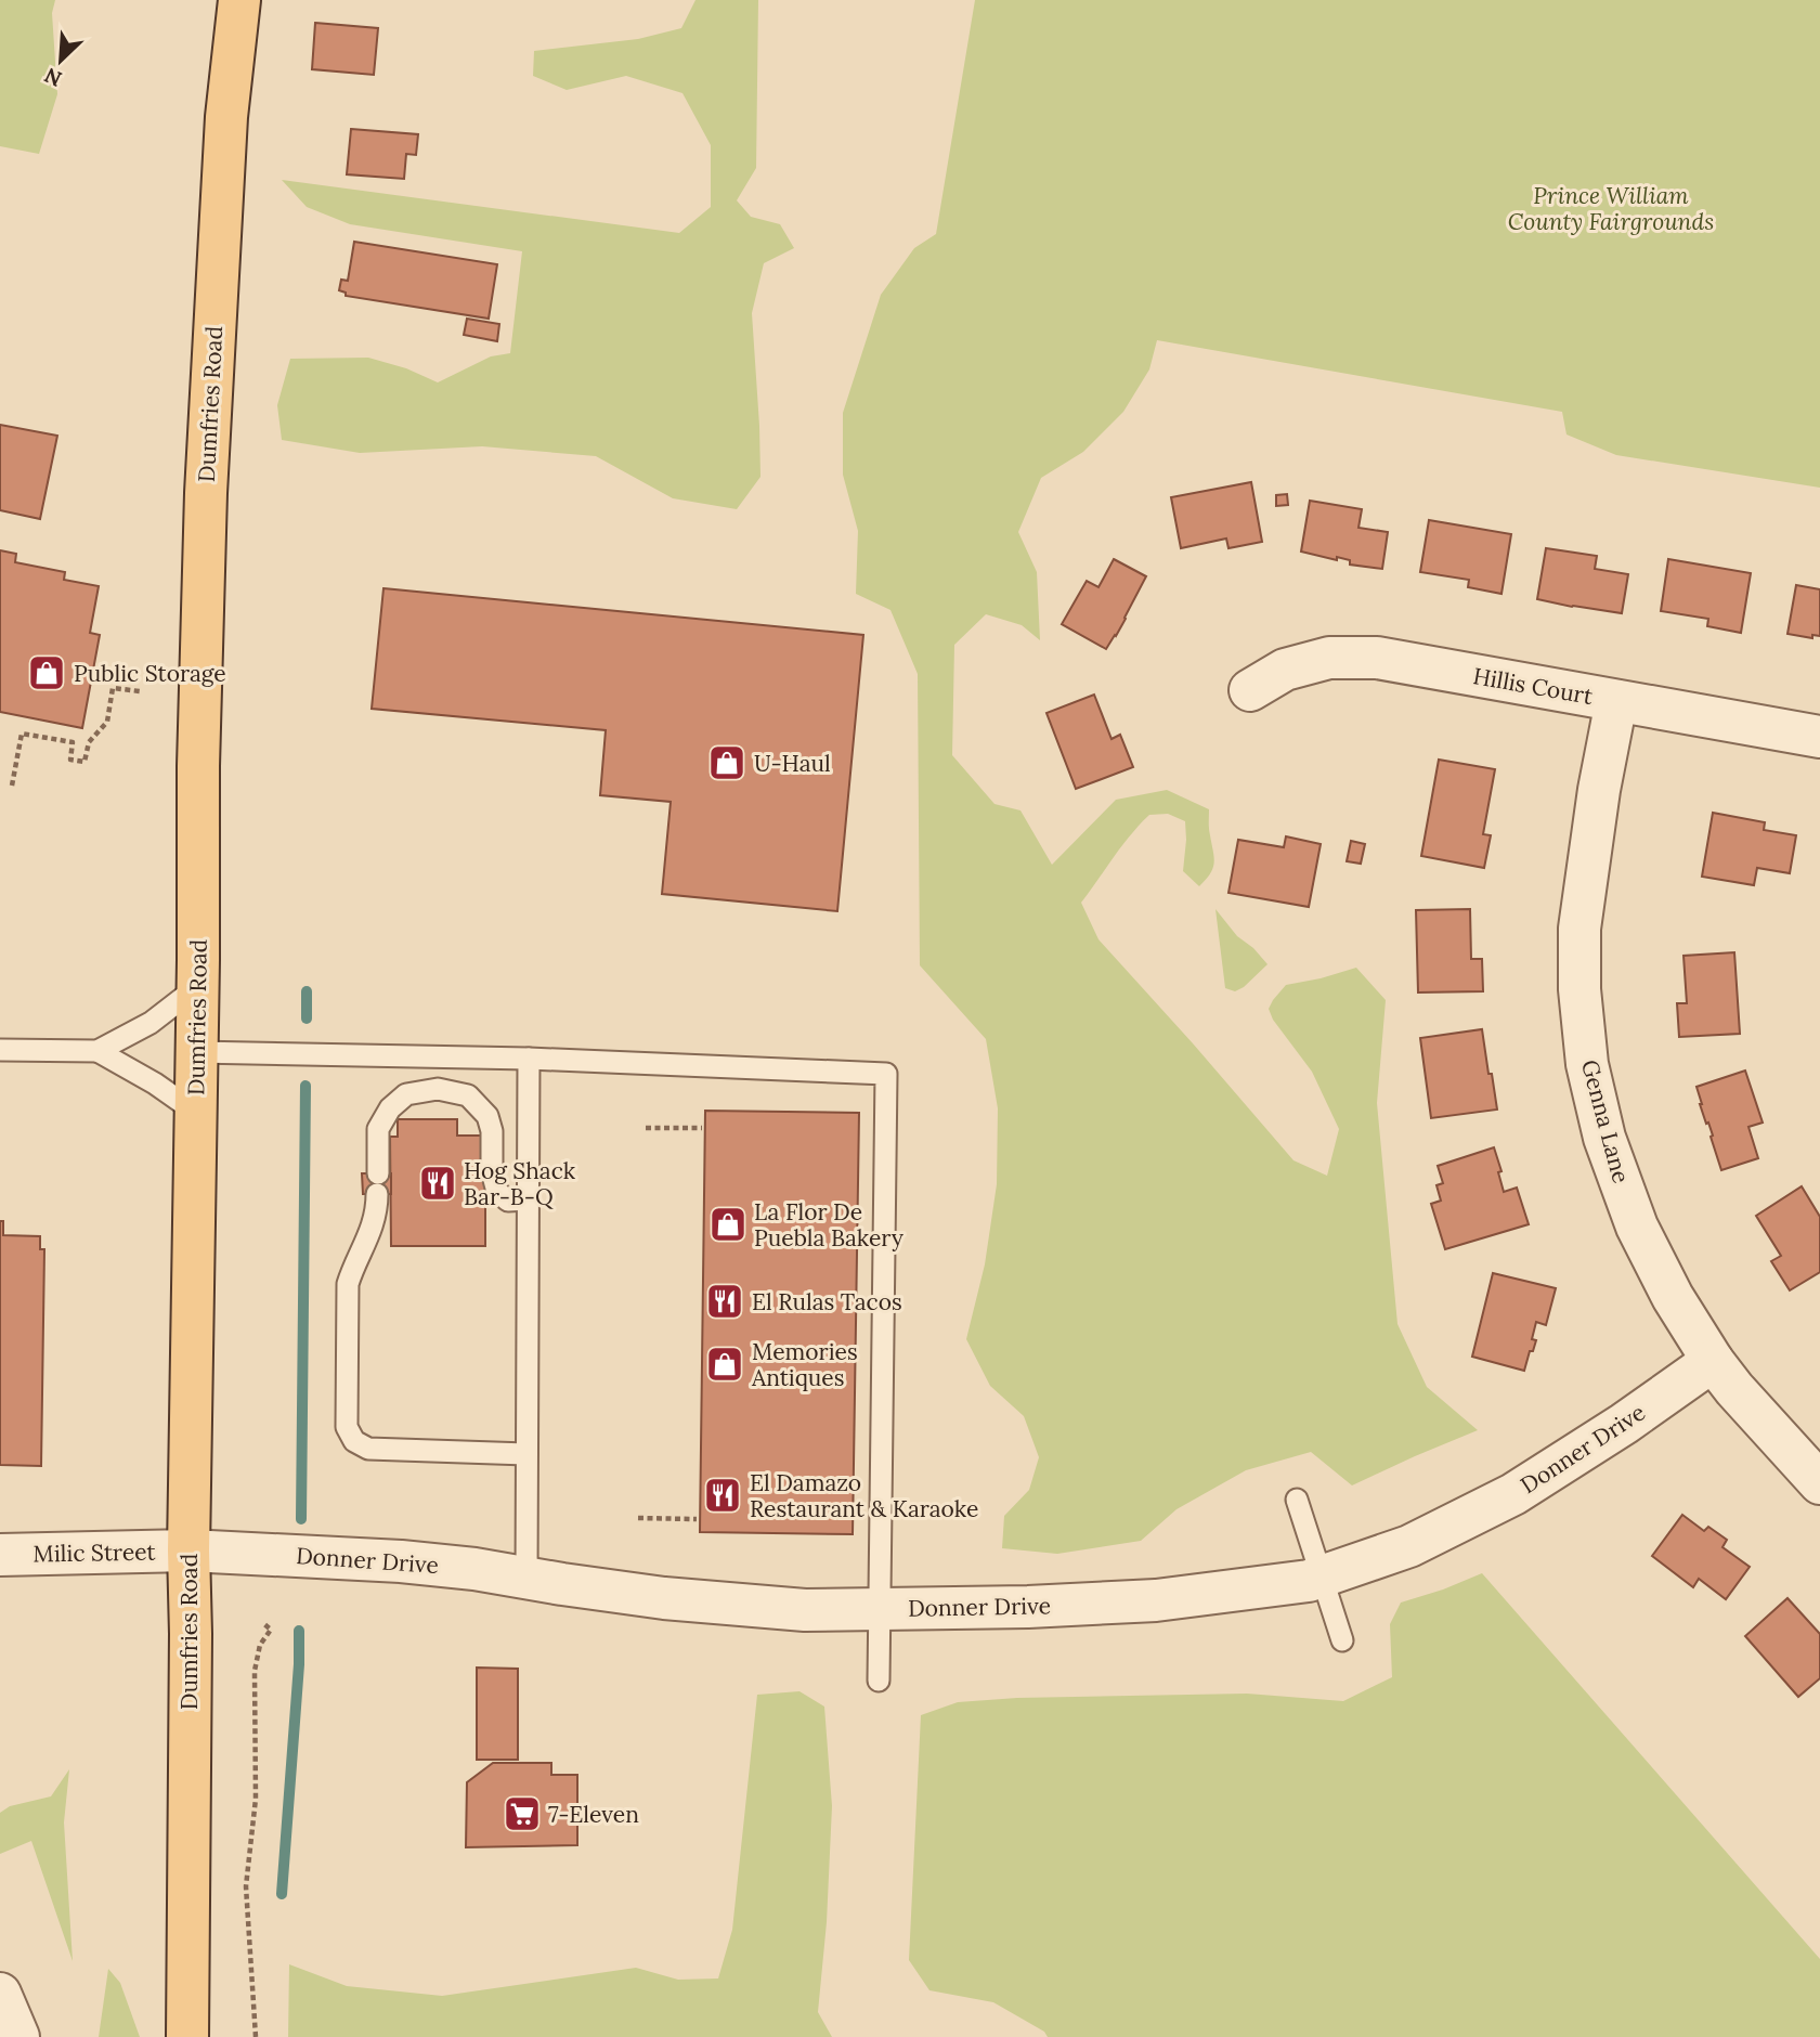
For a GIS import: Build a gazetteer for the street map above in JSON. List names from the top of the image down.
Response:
{
  "streets": {
    "main road": ["Dumfries Road"],
    "street": [
      "Hillis Court",
      "Genna Lane",
      "Donner Drive",
      "Milic Street"
    ]
  },
  "crossings": [
    ["Dumfries Road", "Donner Drive"],
    ["Dumfries Road", "Milic Street"],
    ["Hillis Court", "Genna Lane"],
    ["Genna Lane", "Donner Drive"],
    ["Donner Drive", "Milic Street"]
  ],
  "parks": ["Prince William County Fairgrounds"],
  "places": {
    "shop": [
      "Public Storage",
      "U-Haul",
      "La Flor De Puebla Bakery",
      "Memories Antiques"
    ],
    "restaurant": ["Hog Shack Bar-B-Q", "El Rulas Tacos", "El Damazo Restaurant & Karaoke"],
    "supermarket": ["7-Eleven"]
  },
  "north": "bottom left"
}
